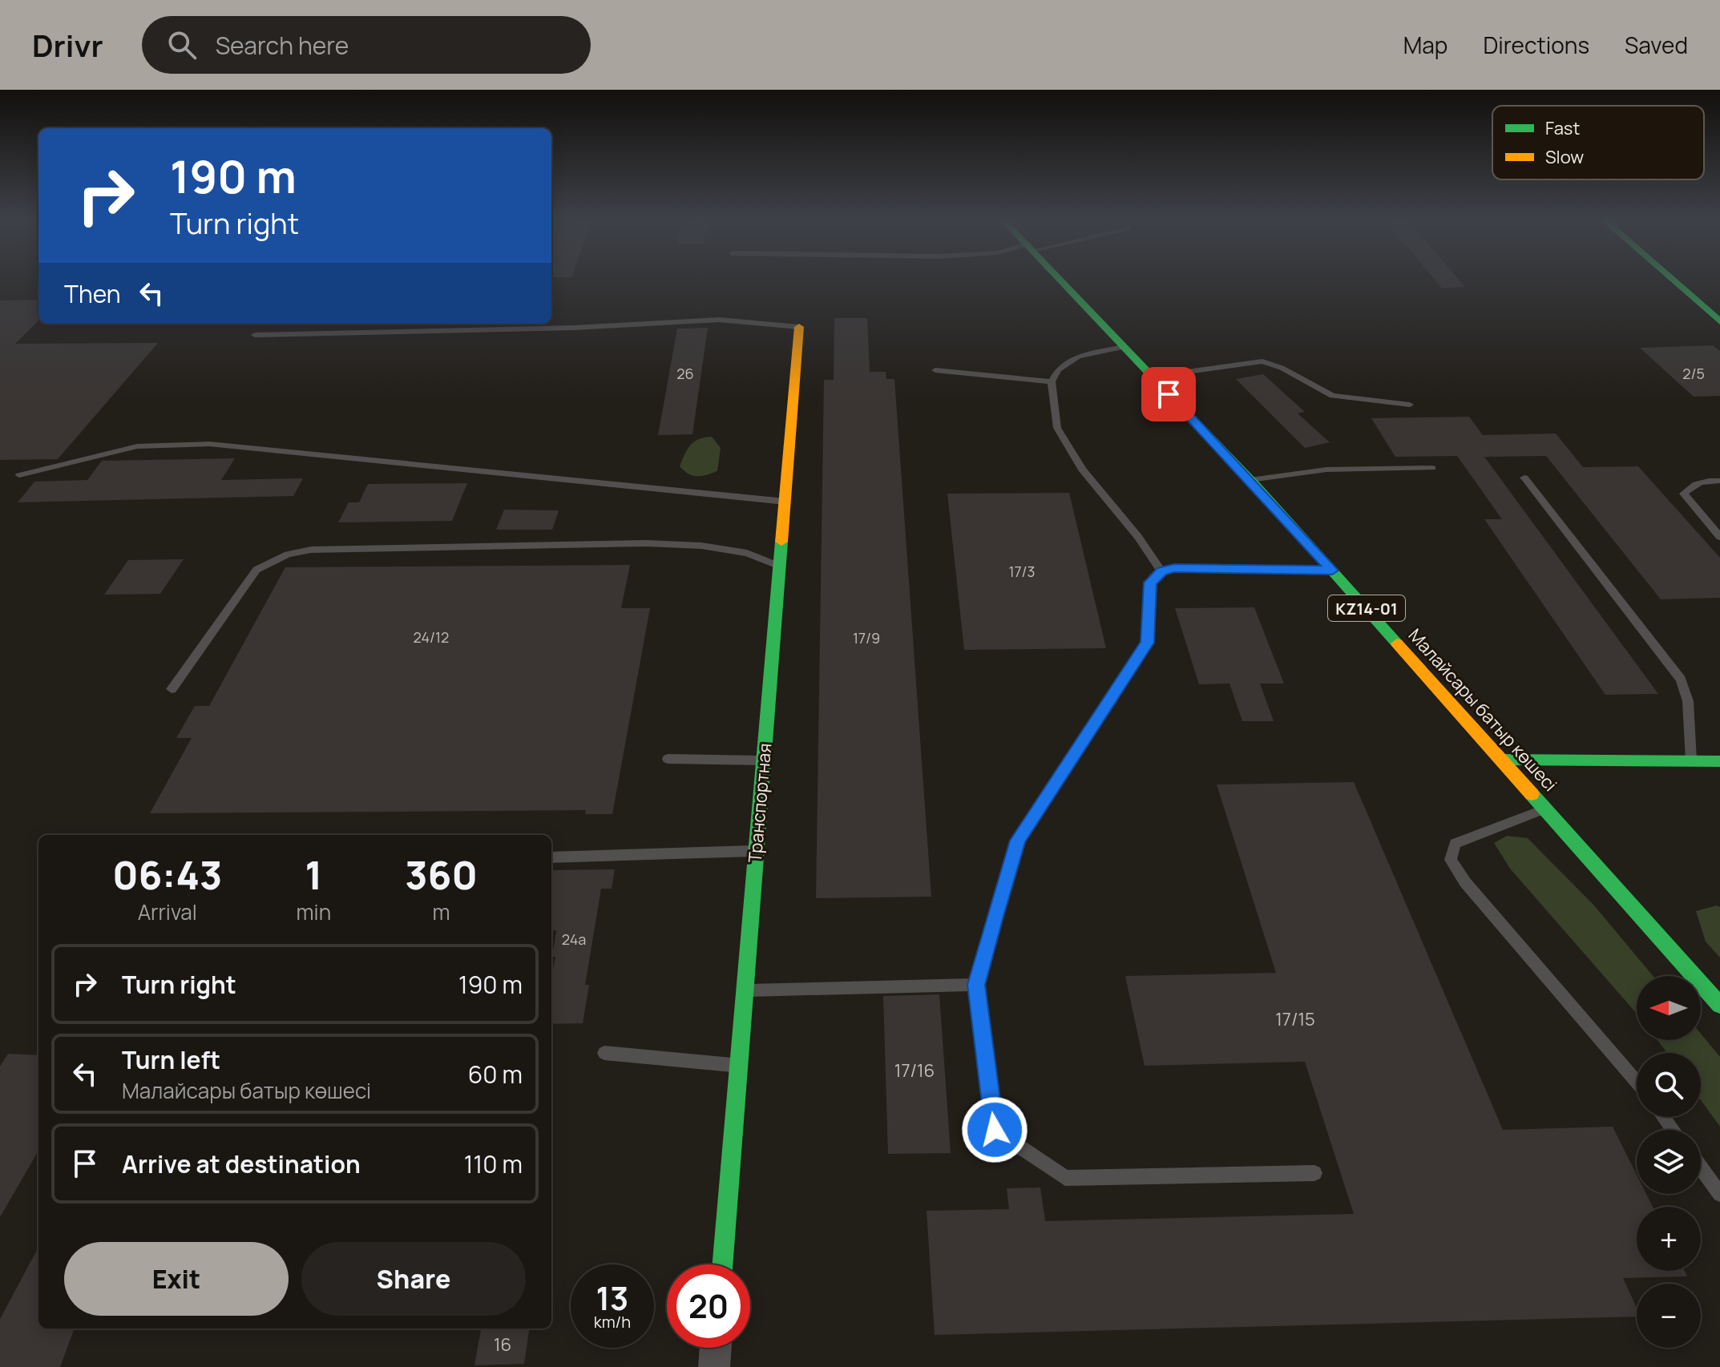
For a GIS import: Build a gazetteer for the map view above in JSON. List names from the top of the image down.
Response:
{
  "streets": {
    "main road": ["KZ14-01", "Малайсары батыр көшесі", "Транспортная"]
  },
  "house_numbers": [
    "26",
    "2/5",
    "17/3",
    "24/12",
    "17/9",
    "24а",
    "17/15",
    "17/16",
    "16"
  ],
  "legend": ["Fast", "Slow"],
  "north": "left",
  "page": {
    "header": "Drivr",
    "search": "Search here",
    "nav": ["Map", "Directions", "Saved"],
    "turn": ["190 m", "Turn right"],
    "then": "Then",
    "eta": [
      "06:43",
      "Arrival",
      "1",
      "min",
      "360",
      "m"
    ],
    "list": [
      {
        "name": "Turn right",
        "value": "190 m"
      },
      {
        "name": "Turn left",
        "note": "Малайсары батыр көшесі",
        "value": "60 m"
      },
      {
        "name": "Arrive at destination",
        "value": "110 m"
      }
    ],
    "map_buttons": ["+", "−"],
    "buttons": ["Exit", "Share"],
    "speed": "13 km/h",
    "limit": "20"
  }
}
